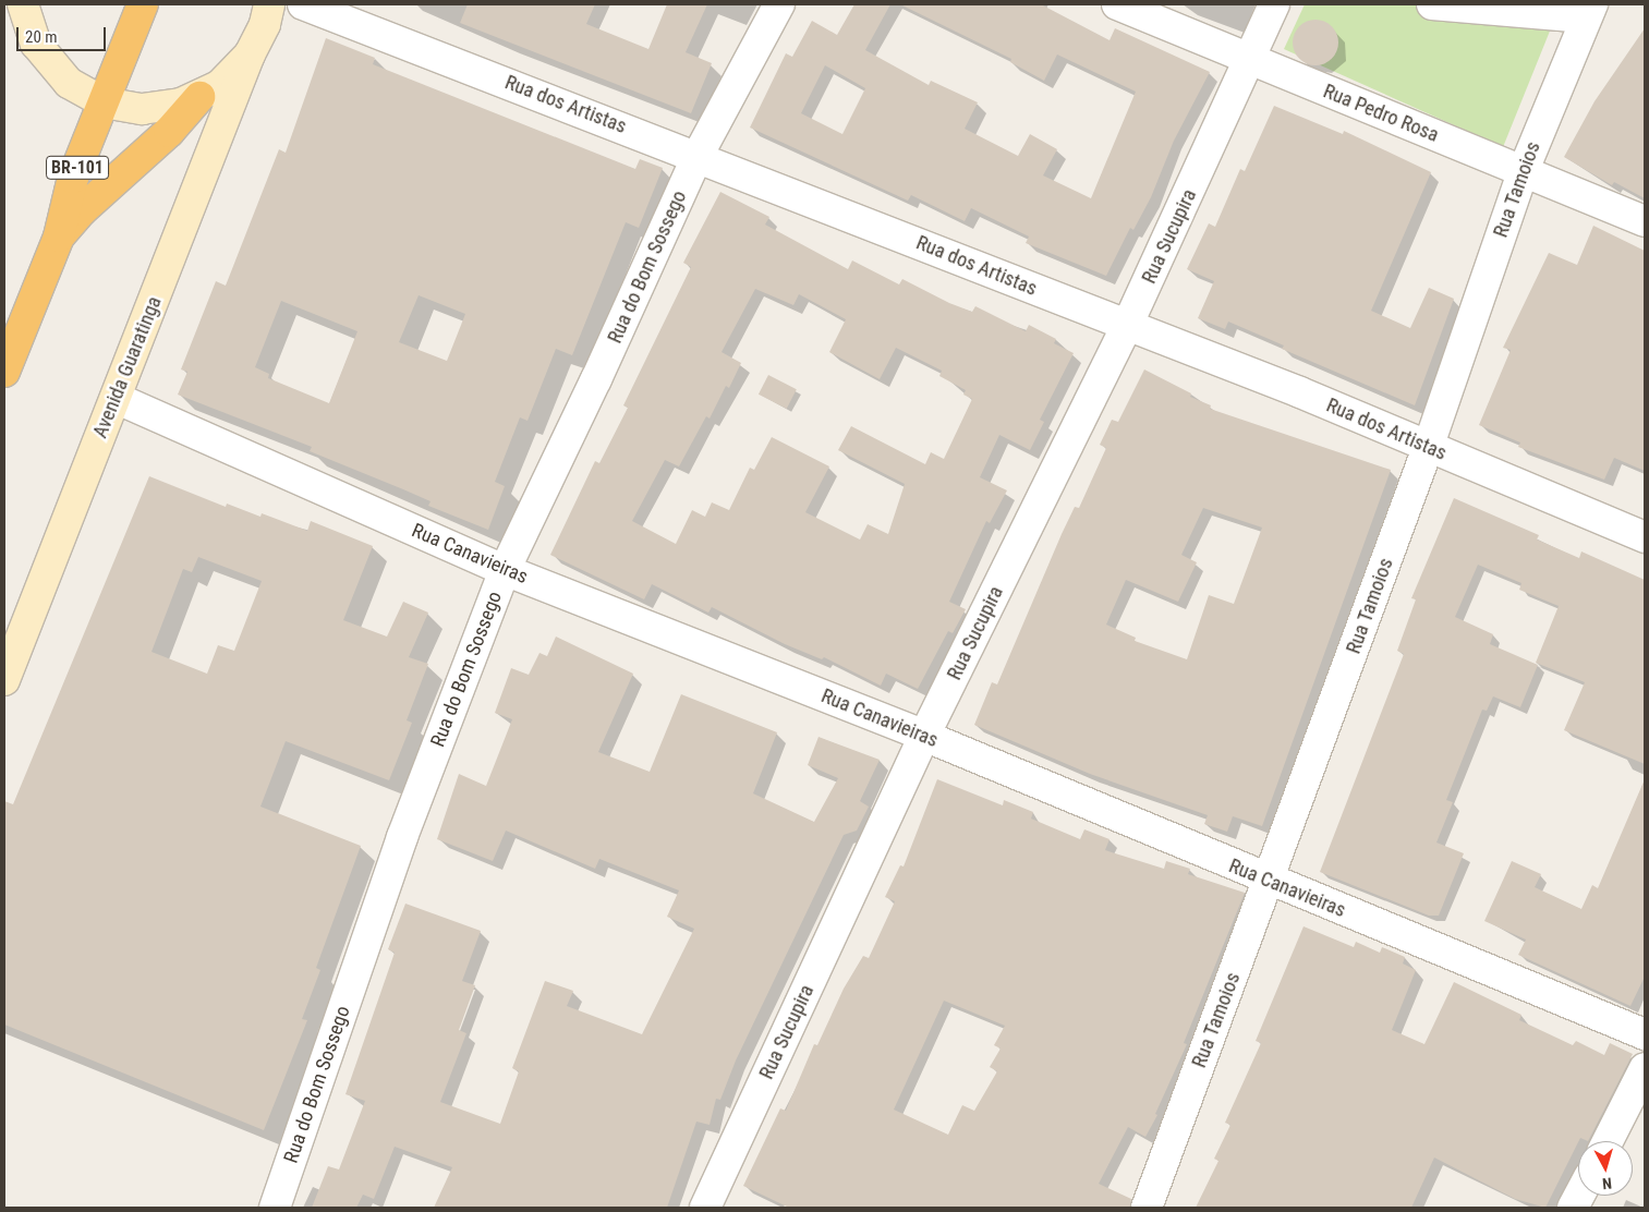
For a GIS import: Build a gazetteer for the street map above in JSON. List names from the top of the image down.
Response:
{
  "streets": {
    "highway": ["BR-101"],
    "main road": ["Avenida Guaratinga"],
    "street": [
      "Rua dos Artistas",
      "Rua Pedro Rosa",
      "Rua Tamoios",
      "Rua Sucupira",
      "Rua do Bom Sossego",
      "Rua Canavieiras"
    ]
  },
  "crossings": [
    ["Rua dos Artistas", "Rua Tamoios"],
    ["Rua dos Artistas", "Rua Sucupira"],
    ["Rua dos Artistas", "Rua do Bom Sossego"],
    ["Rua Pedro Rosa", "Rua Tamoios"],
    ["Rua Pedro Rosa", "Rua Sucupira"],
    ["Rua Tamoios", "Rua Canavieiras"],
    ["Rua Sucupira", "Rua Canavieiras"],
    ["Rua do Bom Sossego", "Rua Canavieiras"],
    ["Avenida Guaratinga", "Rua Canavieiras"]
  ],
  "scale_bar": "20 m",
  "north": "bottom"
}
